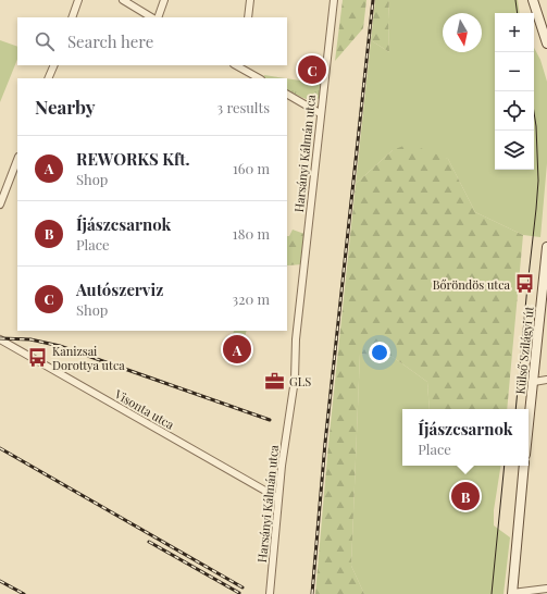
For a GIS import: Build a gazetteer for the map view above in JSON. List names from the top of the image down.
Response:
{
  "streets": {
    "street": ["Harsányi Kálmán utca", "Külső Szilágyi út", "Visonta utca"]
  },
  "crossings": [
    ["Harsányi Kálmán utca", "Visonta utca"]
  ],
  "places": {
    "bus stop": ["Bőröndös utca", "Kanizsai Dorottya utca"],
    "office": ["GLS"]
  },
  "north": "bottom",
  "page": {
    "map_buttons": ["+", "−"],
    "search": "Search here",
    "pins": ["C", "A", "B"],
    "heading": ["Nearby", "3 results"],
    "list": [
      {
        "mark": "A",
        "name": "REWORKS Kft.",
        "note": "Shop",
        "value": "160 m"
      },
      {
        "mark": "B",
        "name": "Íjászcsarnok",
        "note": "Place",
        "value": "180 m"
      },
      {
        "mark": "C",
        "name": "Autószerviz",
        "note": "Shop",
        "value": "320 m"
      }
    ],
    "popup": ["Íjászcsarnok", "Place"]
  }
}
